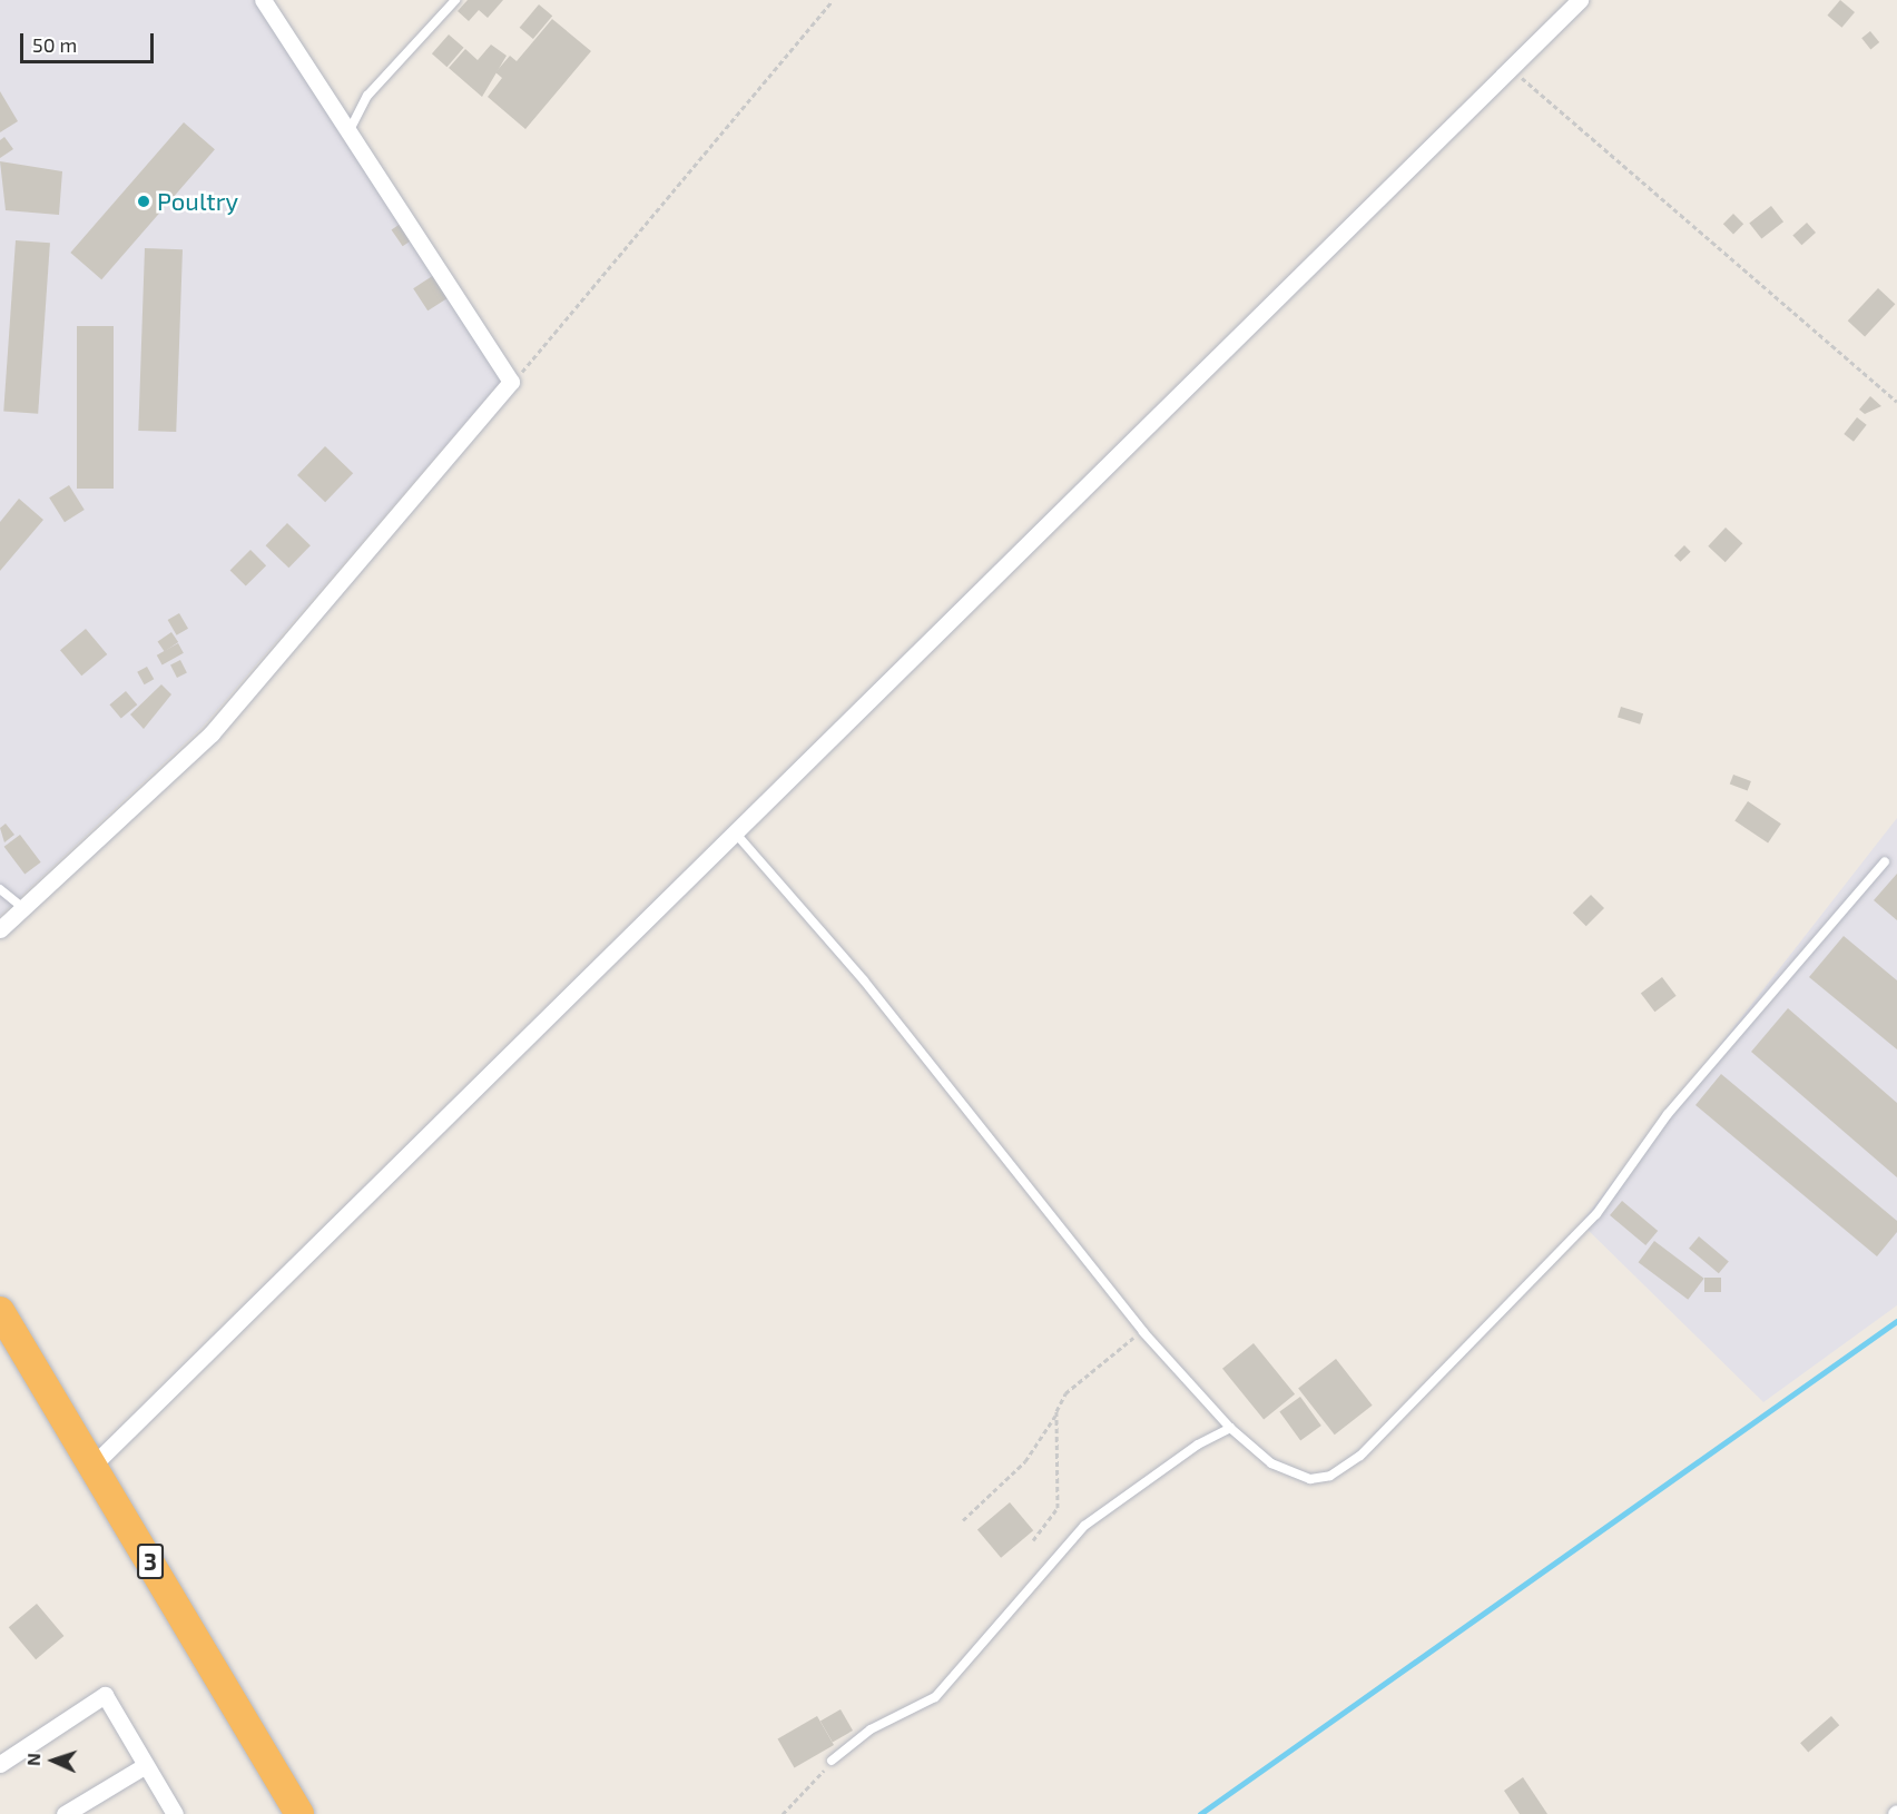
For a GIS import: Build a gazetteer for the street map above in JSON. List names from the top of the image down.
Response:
{
  "streets": {
    "highway": ["3"]
  },
  "places": ["Poultry"],
  "scale_bar": "50 m",
  "north": "left"
}
